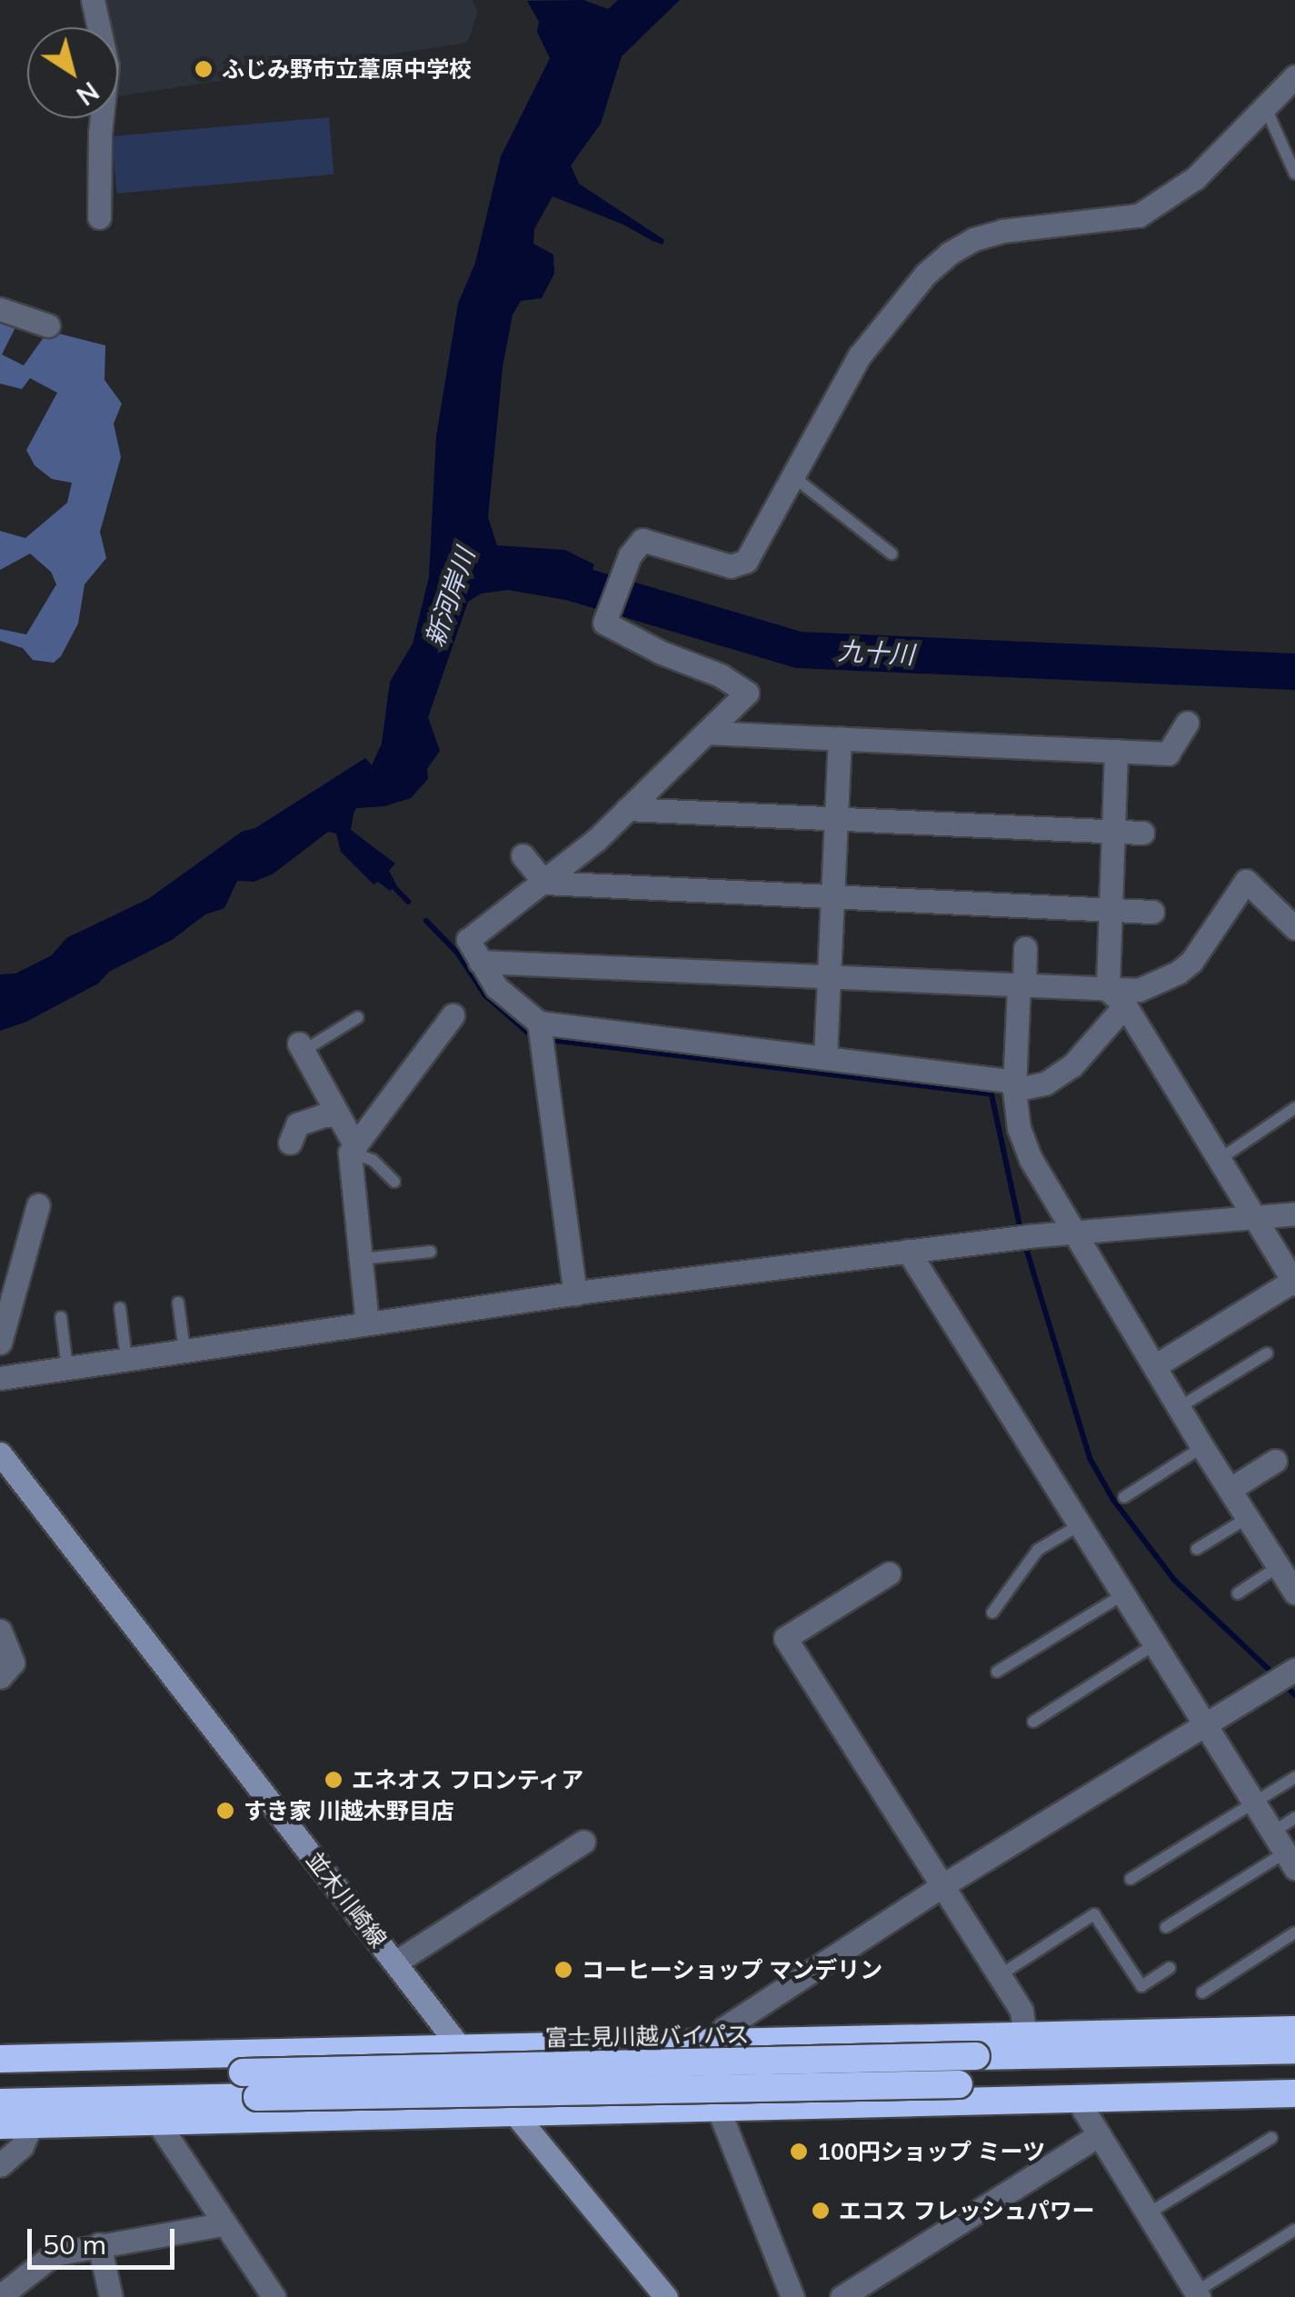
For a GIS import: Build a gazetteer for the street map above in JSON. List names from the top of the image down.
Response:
{
  "streets": {
    "highway": ["富士見川越バイパス"],
    "main road": ["並木川崎線"]
  },
  "water": ["新河岸川", "九十川"],
  "places": [
    "ふじみ野市立葦原中学校",
    "エネオス フロンティア",
    "すき家 川越木野目店",
    "コーヒーショップ マンデリン",
    "100円ショップ ミーツ",
    "エコス フレッシュパワー"
  ],
  "scale_bar": "50 m",
  "north": "bottom right"
}
